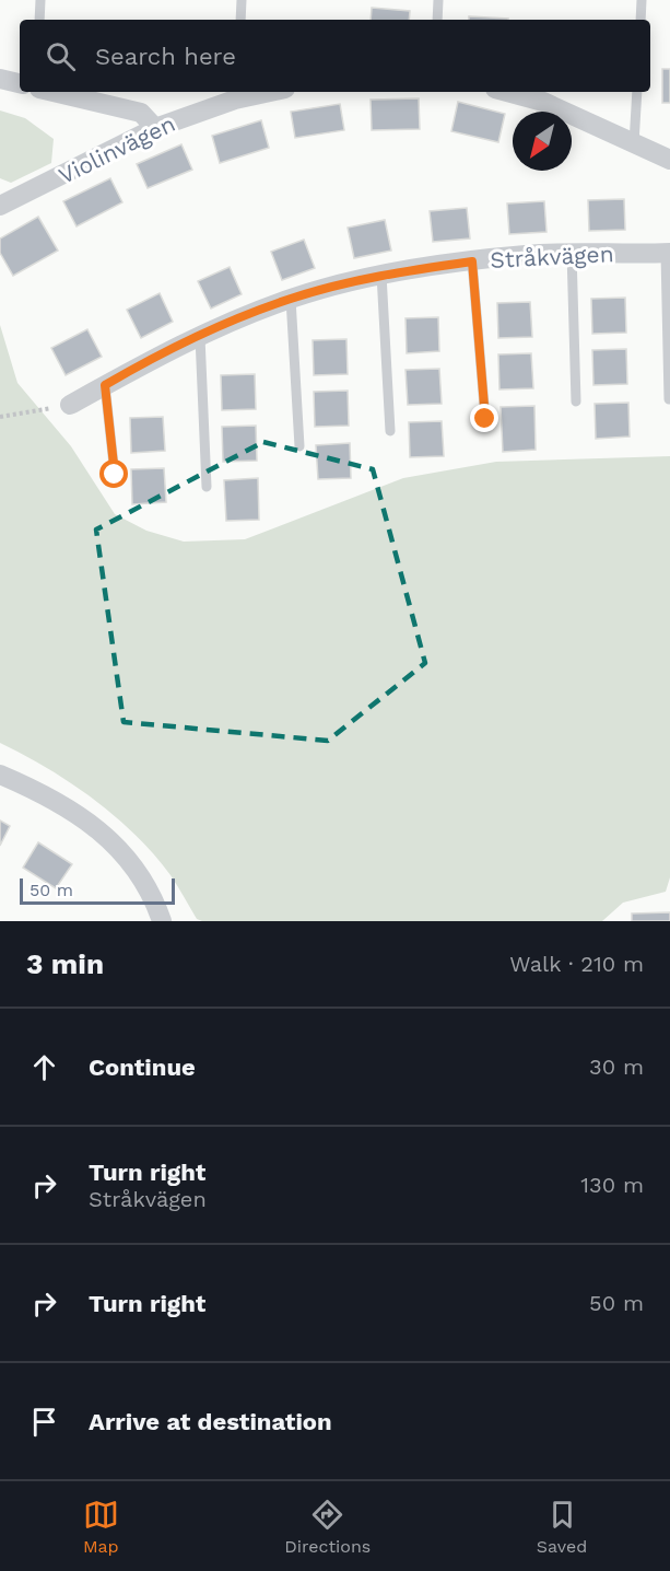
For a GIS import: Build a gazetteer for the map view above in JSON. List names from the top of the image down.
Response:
{
  "streets": {
    "street": ["Violinvägen", "Stråkvägen"]
  },
  "scale_bar": "50 m",
  "north": "bottom left",
  "page": {
    "search": "Search here",
    "scale": "50 m",
    "heading": ["3 min", "Walk · 210 m"],
    "list": [
      ["Continue", "30 m"],
      ["Turn right", "Stråkvägen", "130 m"],
      ["Turn right", "50 m"],
      "Arrive at destination"
    ],
    "nav": ["Map", "Directions", "Saved"]
  }
}
